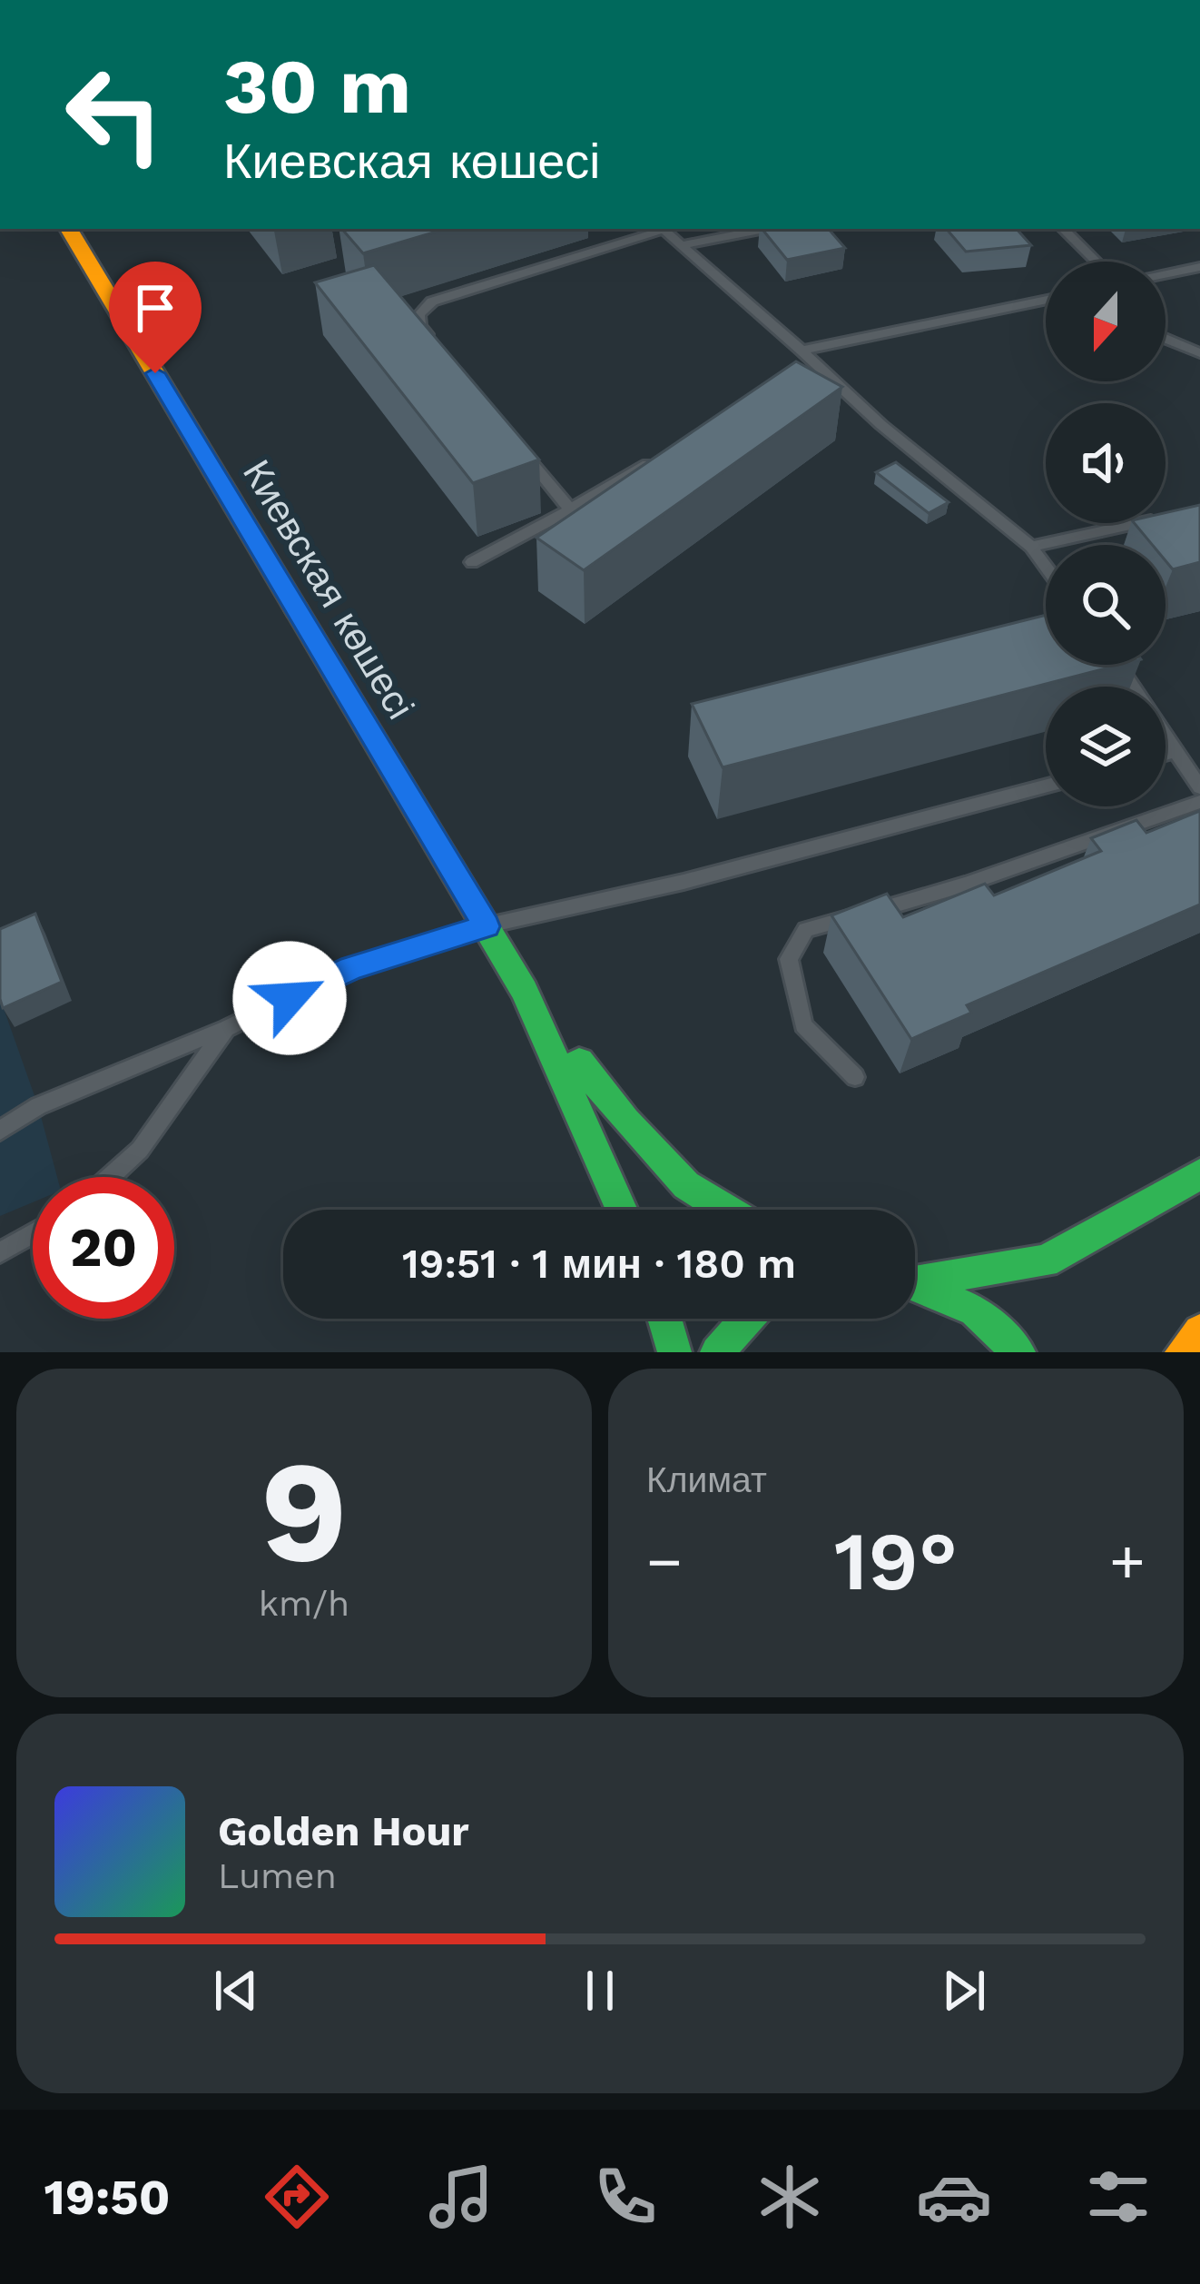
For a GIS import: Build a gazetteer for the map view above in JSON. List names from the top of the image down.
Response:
{
  "streets": {
    "main road": ["Киевская көшесі"]
  },
  "north": "bottom",
  "page": {
    "turn": ["30 m", "Киевская көшесі"],
    "limit": "20",
    "trip": "19:51 · 1 мин · 180 m",
    "tile": [
      ["9", "km/h"],
      "Климат"
    ],
    "heat": ["−", "19°", "+"],
    "song": ["Golden Hour", "Lumen"],
    "tabs": "19:50"
  }
}
